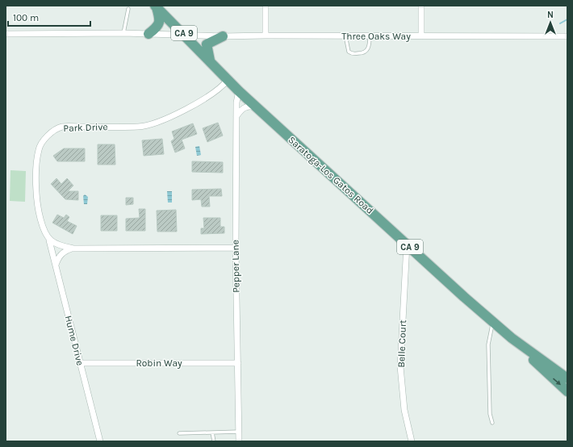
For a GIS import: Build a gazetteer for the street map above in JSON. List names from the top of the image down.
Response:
{
  "streets": {
    "main road": ["CA 9", "Saratoga-Los Gatos Road"],
    "street": [
      "Three Oaks Way",
      "Park Drive",
      "Pepper Lane",
      "Hume Drive",
      "Belle Court",
      "Robin Way"
    ]
  },
  "crossings": [
    ["Three Oaks Way", "Saratoga-Los Gatos Road"],
    ["Park Drive", "Saratoga-Los Gatos Road"],
    ["Park Drive", "Hume Drive"],
    ["Saratoga-Los Gatos Road", "Pepper Lane"],
    ["Saratoga-Los Gatos Road", "Belle Court"],
    ["Pepper Lane", "Robin Way"],
    ["Hume Drive", "Robin Way"]
  ],
  "scale_bar": "100 m",
  "north": "top"
}
